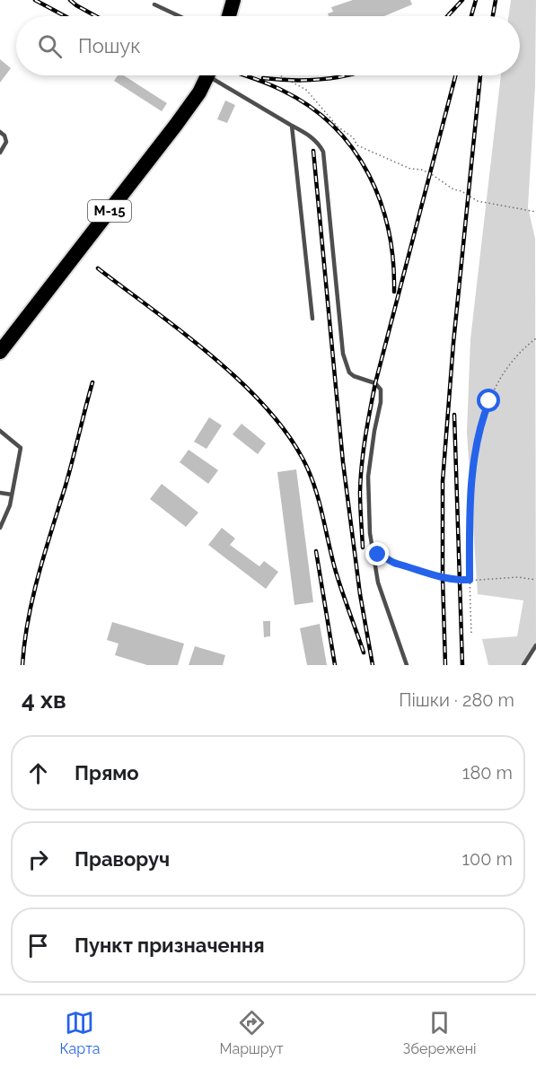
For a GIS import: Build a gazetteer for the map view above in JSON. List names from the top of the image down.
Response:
{
  "streets": {
    "highway": ["М-15"]
  },
  "page": {
    "search": "Пошук",
    "heading": ["4 хв", "Пішки · 280 m"],
    "list": [
      ["Прямо", "180 m"],
      ["Праворуч", "100 m"],
      "Пункт призначення"
    ],
    "nav": ["Карта", "Маршрут", "Збережені"]
  }
}
